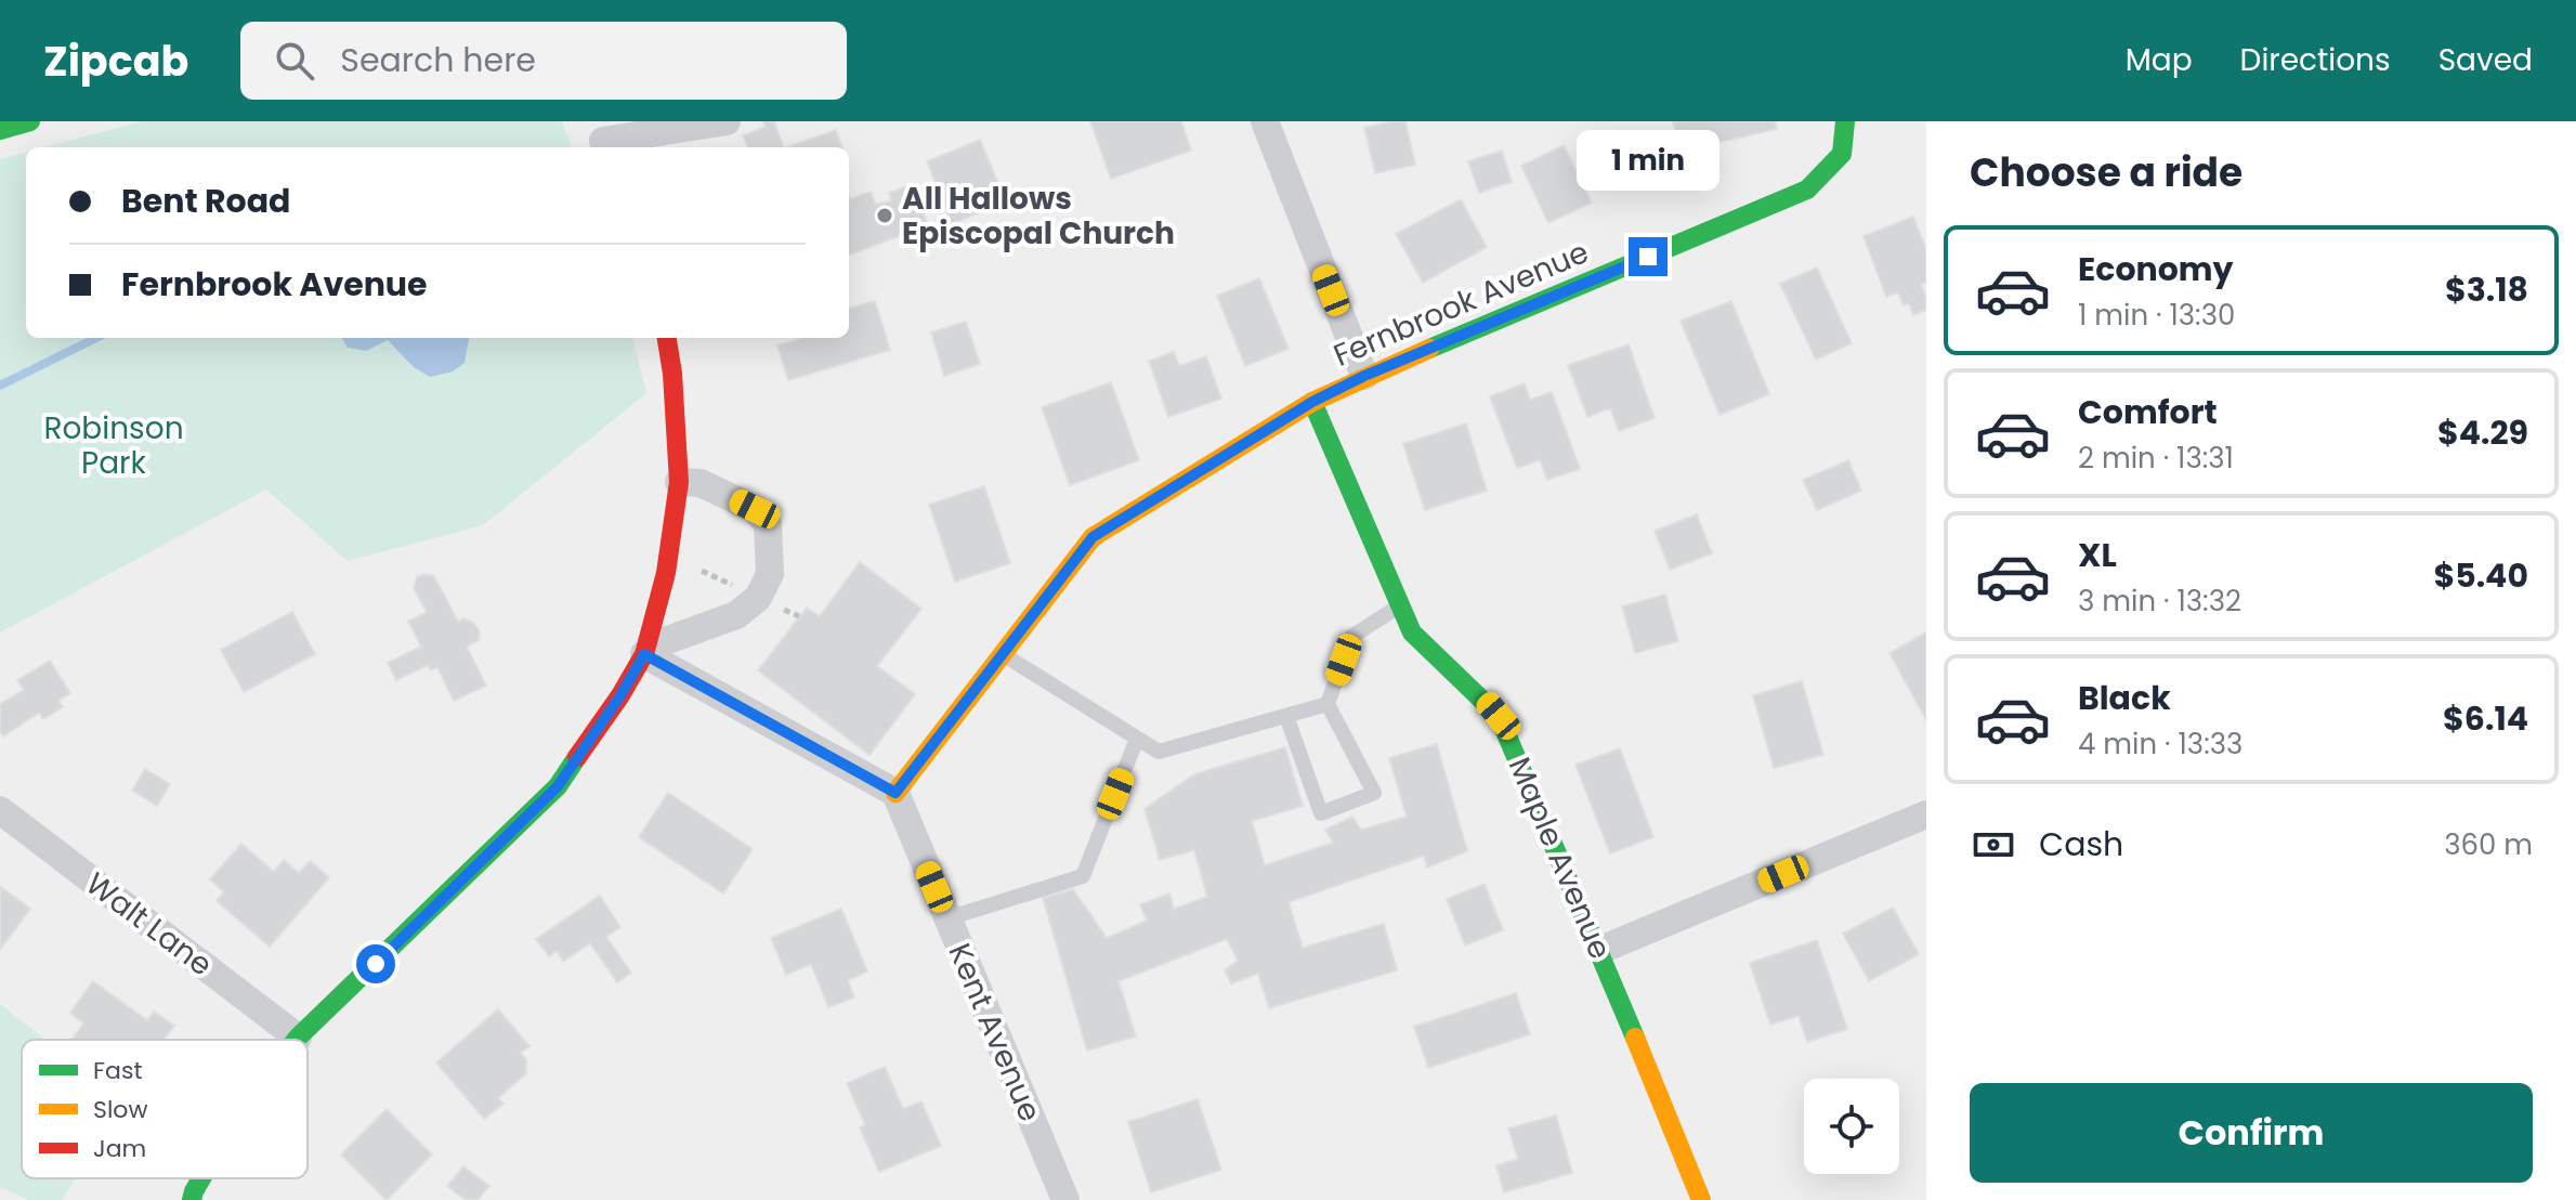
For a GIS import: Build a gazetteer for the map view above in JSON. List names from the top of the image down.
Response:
{
  "streets": {
    "street": [
      "Fernbrook Avenue",
      "Maple Avenue",
      "Walt Lane",
      "Kent Avenue"
    ]
  },
  "crossings": [
    ["Fernbrook Avenue", "Maple Avenue"],
    ["Fernbrook Avenue", "Kent Avenue"]
  ],
  "parks": ["Robinson Park"],
  "places": ["All Hallows Episcopal Church"],
  "legend": ["Fast", "Slow", "Jam"],
  "page": {
    "header": "Zipcab",
    "search": "Search here",
    "nav": ["Map", "Directions", "Saved"],
    "heading": "Choose a ride",
    "bubble": "1 min",
    "banner": ["Bent Road", "Fernbrook Avenue"],
    "list": [
      {
        "name": "Economy",
        "note": "1 min · 13:30",
        "value": "$3.18"
      },
      {
        "name": "Comfort",
        "note": "2 min · 13:31",
        "value": "$4.29"
      },
      {
        "name": "XL",
        "note": "3 min · 13:32",
        "value": "$5.40"
      },
      {
        "name": "Black",
        "note": "4 min · 13:33",
        "value": "$6.14"
      }
    ],
    "pay": ["Cash", "360 m"],
    "buttons": "Confirm"
  }
}
